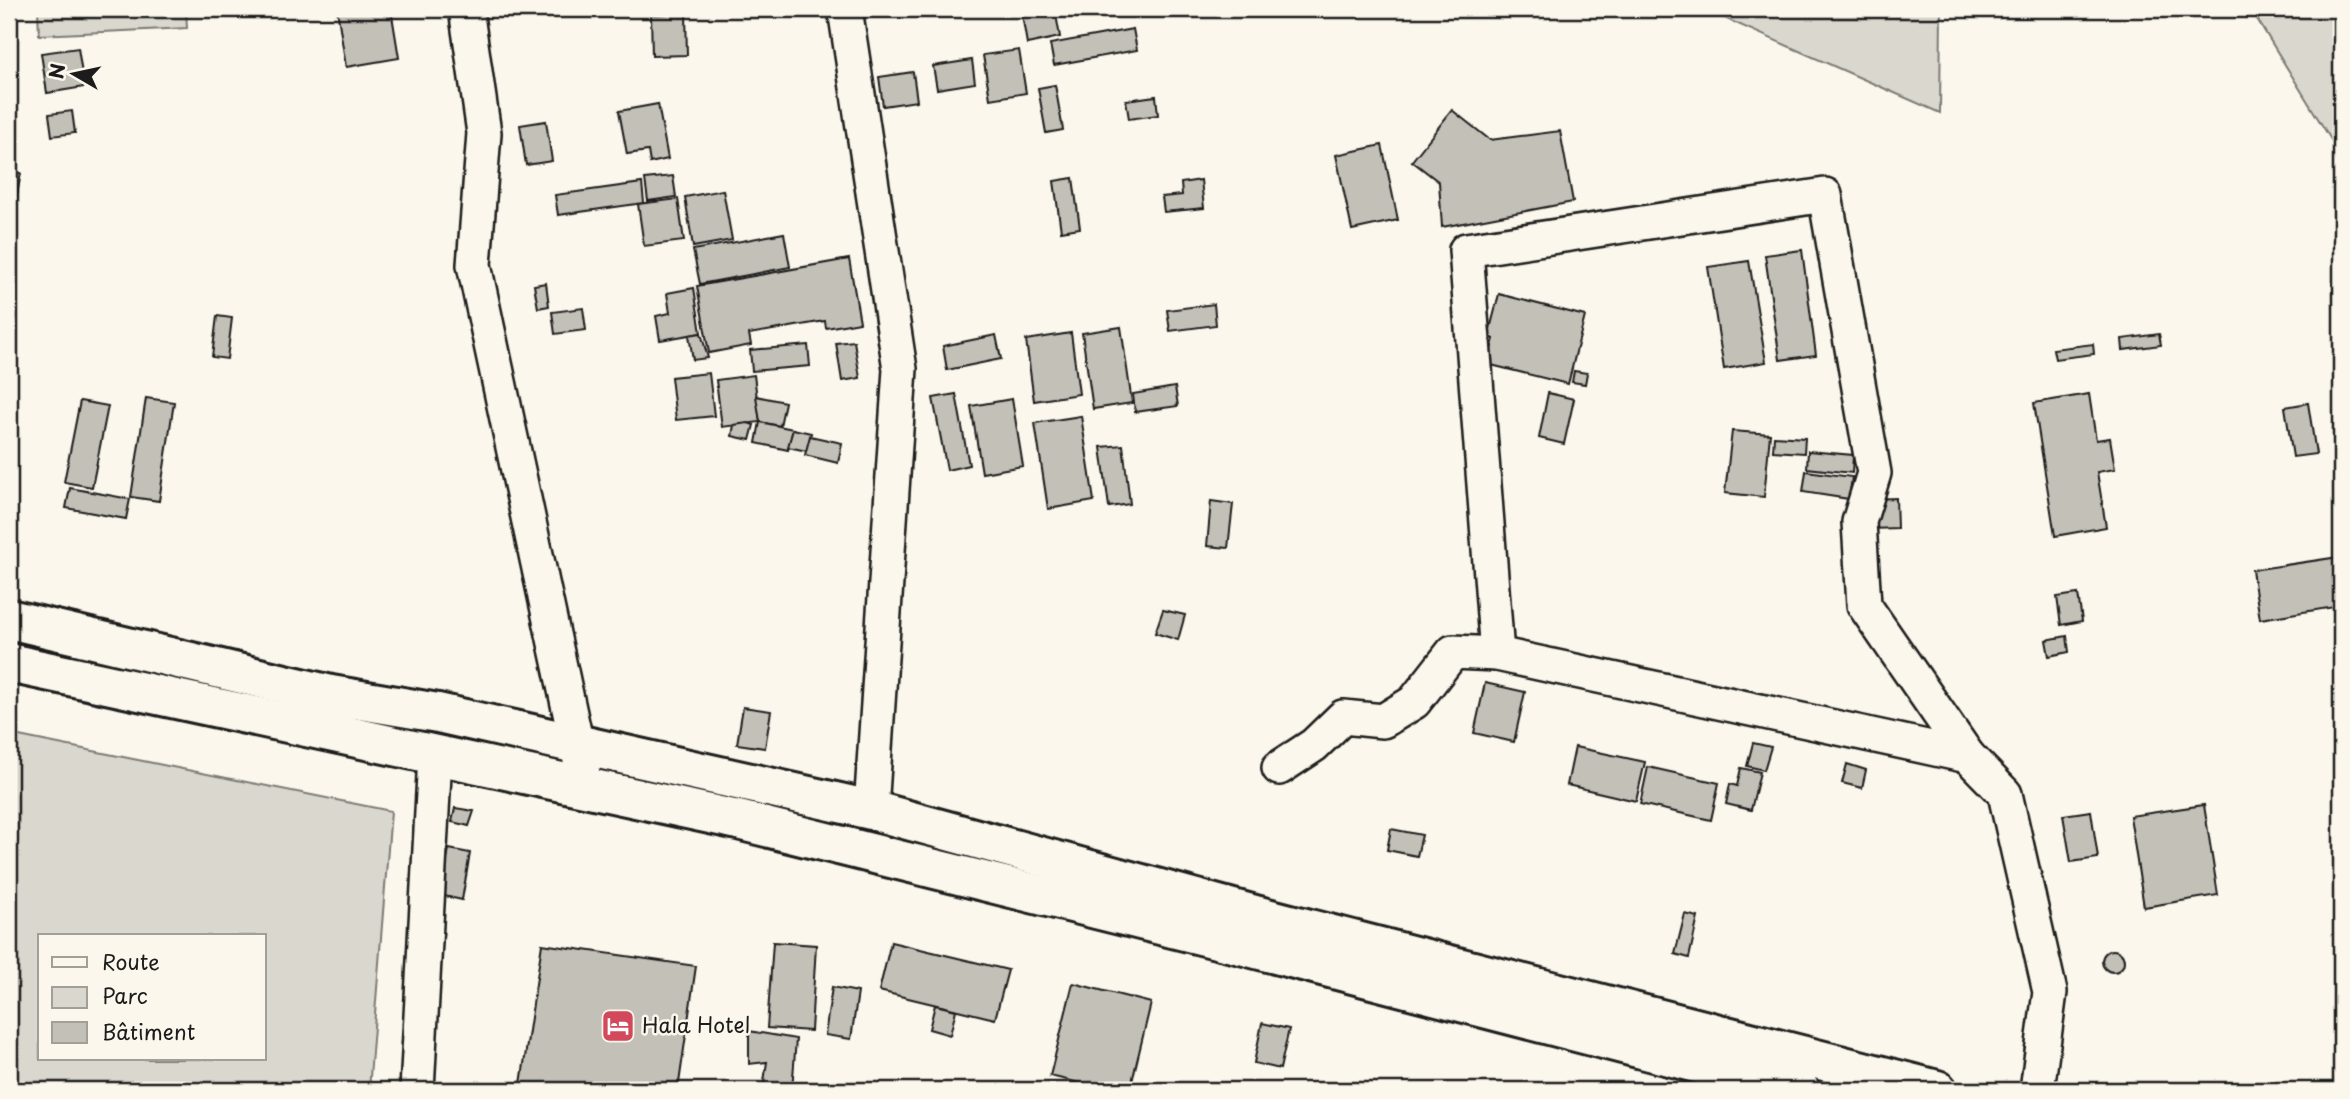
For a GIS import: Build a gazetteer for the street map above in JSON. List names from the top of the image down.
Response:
{
  "places": {
    "hotel": ["Hala Hotel"]
  },
  "legend": ["Route", "Parc", "Bâtiment"],
  "north": "left"
}
